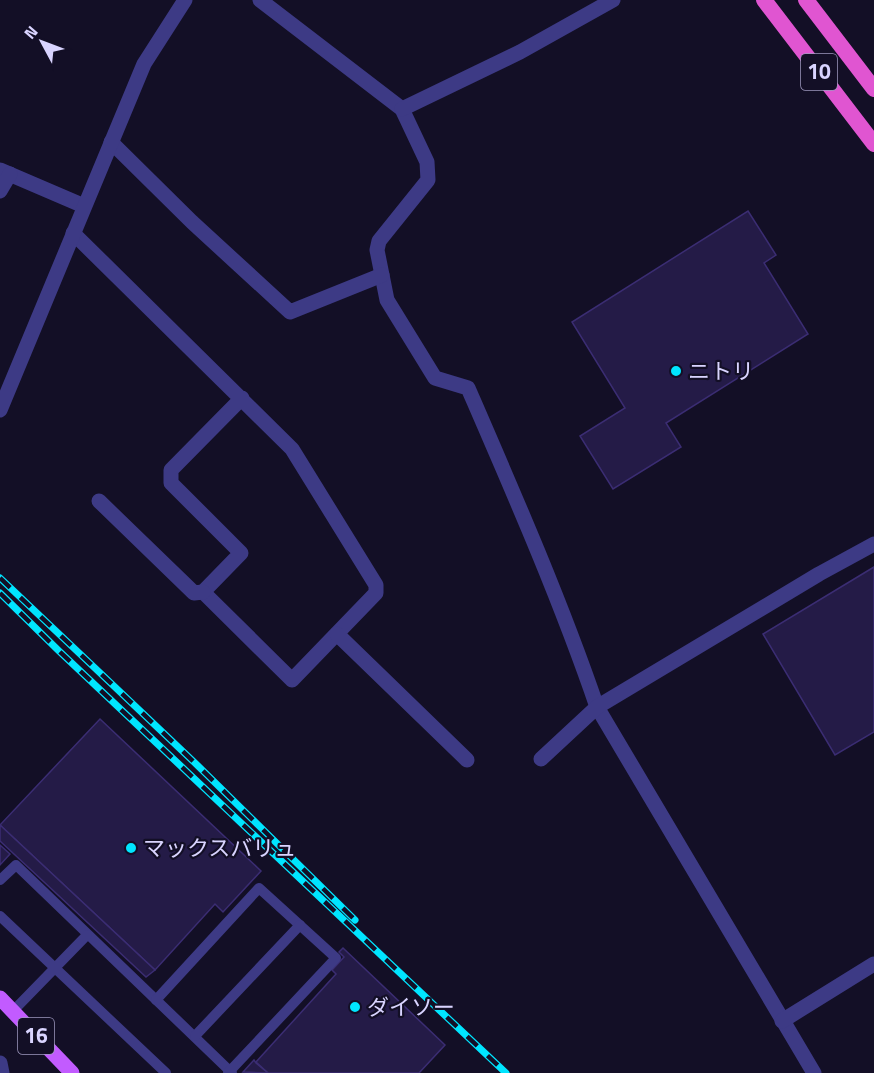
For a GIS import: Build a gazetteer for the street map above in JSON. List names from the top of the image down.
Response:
{
  "streets": {
    "highway": ["10"],
    "main road": ["16"]
  },
  "places": ["ニトリ", "マックスバリュ", "ダイソー"],
  "north": "top left"
}
